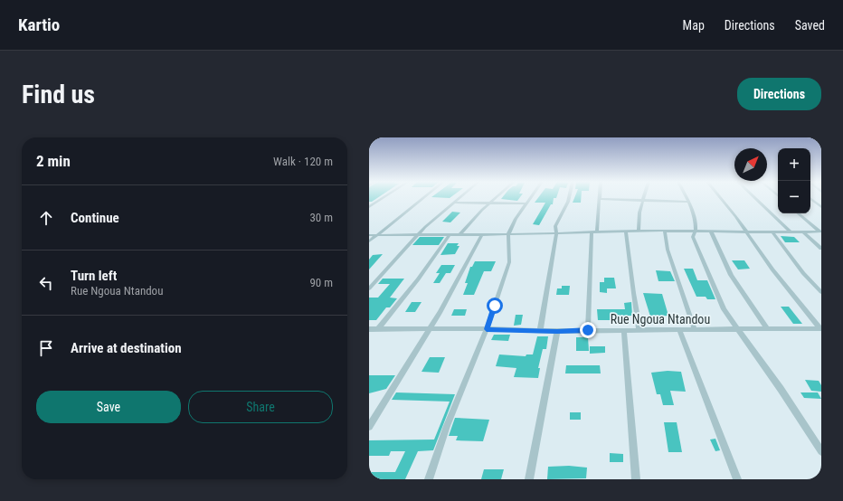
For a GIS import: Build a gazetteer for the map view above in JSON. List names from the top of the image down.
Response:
{
  "streets": {
    "street": ["Rue Ngoua Ntandou"]
  },
  "north": "top right",
  "page": {
    "header": "Kartio",
    "nav": ["Map", "Directions", "Saved"],
    "buttons": [
      "Directions",
      ["Save", "Share"]
    ],
    "title": "Find us",
    "heading": ["2 min", "Walk · 120 m"],
    "map_buttons": ["+", "−"],
    "list": [
      ["Continue", "30 m"],
      ["Turn left", "Rue Ngoua Ntandou", "90 m"],
      "Arrive at destination"
    ]
  }
}
